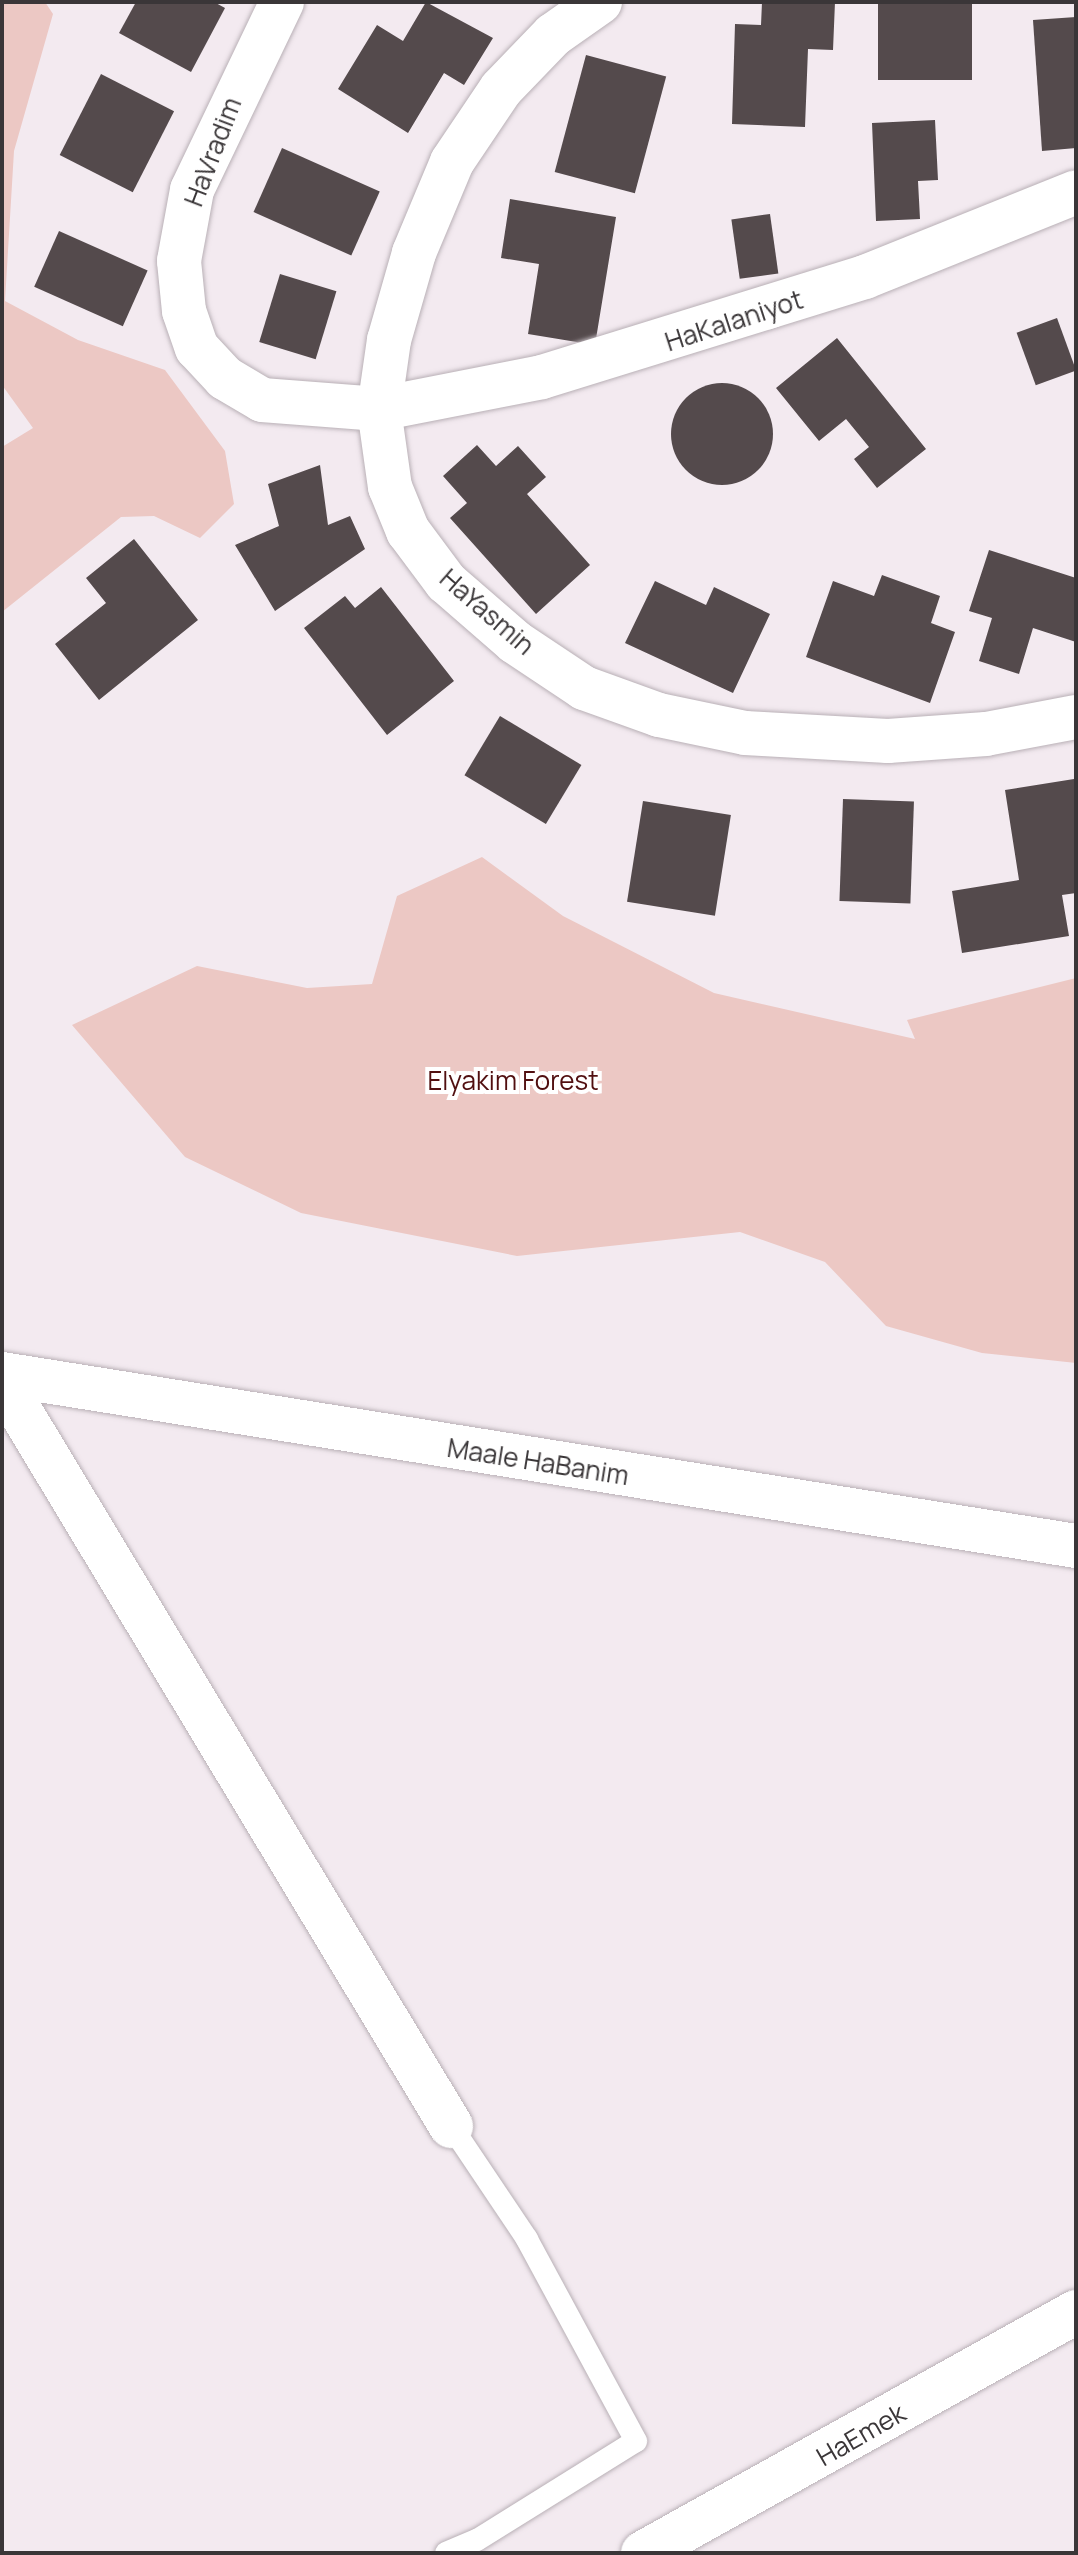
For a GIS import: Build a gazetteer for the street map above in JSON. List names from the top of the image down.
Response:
{
  "streets": {
    "street": [
      "HaVradim",
      "HaKalaniyot",
      "HaYasmin",
      "Maale HaBanim",
      "HaEmek"
    ]
  },
  "crossings": [
    ["HaVradim", "HaKalaniyot"],
    ["HaVradim", "HaYasmin"],
    ["HaKalaniyot", "HaYasmin"]
  ],
  "parks": ["Elyakim Forest"]
}
